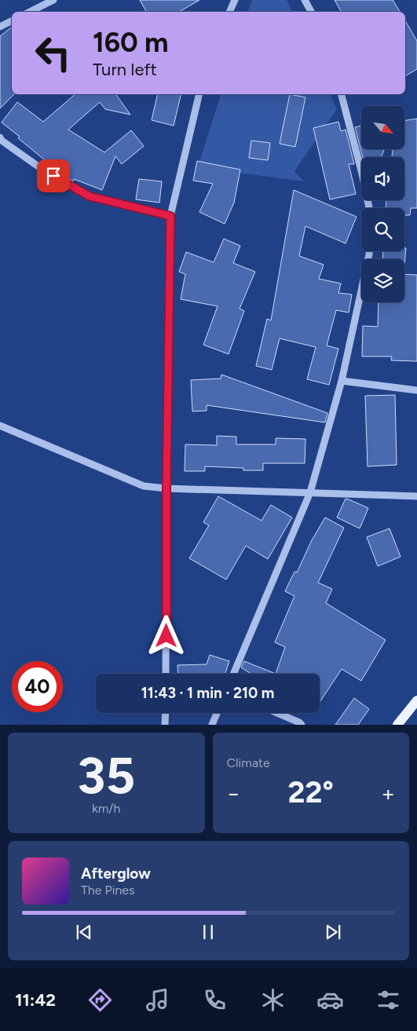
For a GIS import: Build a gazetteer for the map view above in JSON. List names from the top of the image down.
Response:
{
  "north": "bottom right",
  "page": {
    "turn": ["160 m", "Turn left"],
    "limit": "40",
    "trip": "11:43 · 1 min · 210 m",
    "tile": [
      ["35", "km/h"],
      "Climate"
    ],
    "heat": ["−", "22°", "+"],
    "song": ["Afterglow", "The Pines"],
    "tabs": "11:42"
  }
}
